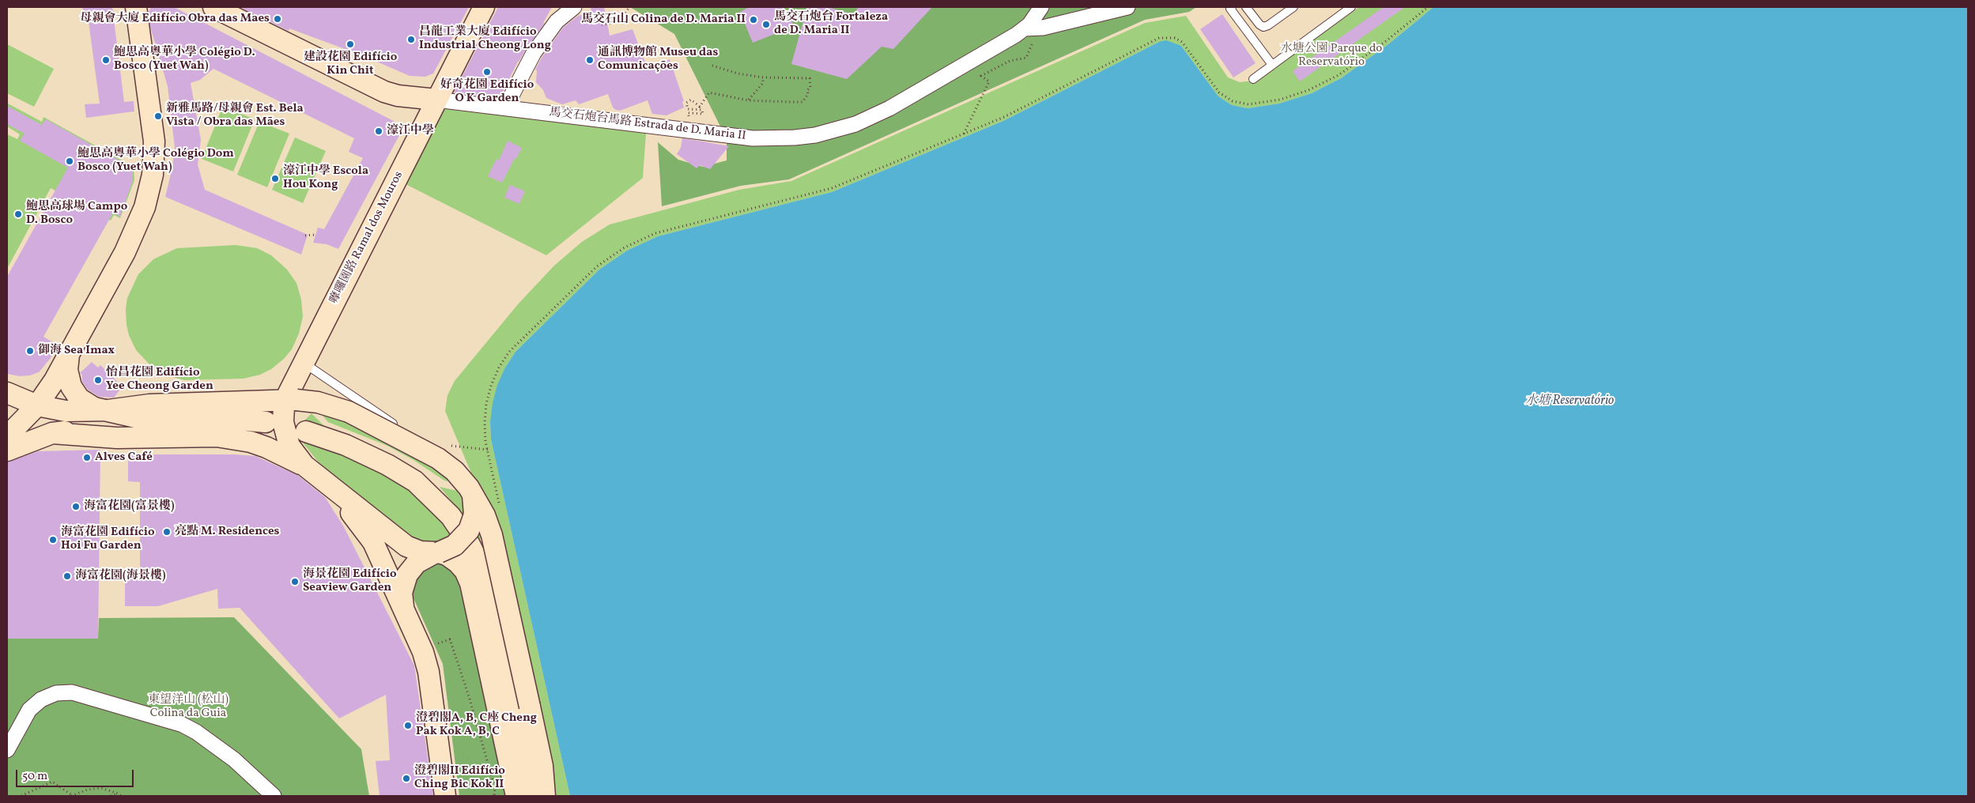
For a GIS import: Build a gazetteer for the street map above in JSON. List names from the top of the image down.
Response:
{
  "streets": {
    "main road": ["馬交石炮台馬路 Estrada de D. Maria II", "嚤囉園路 Ramal dos Mouros"]
  },
  "crossings": [
    ["馬交石炮台馬路 Estrada de D. Maria II", "嚤囉園路 Ramal dos Mouros"]
  ],
  "water": ["水塘 Reservatório"],
  "parks": ["水塘公園 Parque do Reservatório", "東望洋山 (松山) Colina da Guia"],
  "places": [
    "母親會大廈 Edifício Obra das Maes",
    "馬交石山 Colina de D. Maria II",
    "馬交石炮台 Fortaleza de D. Maria II",
    "昌龍工業大廈 Edifício Industrial Cheong Long",
    "建設花園 Edifício Kin Chit",
    "鮑思高粵華小學 Colégio D. Bosco (Yuet Wah)",
    "通訊博物館 Museu das Comunicações",
    "好奇花園 Edifício O K Garden",
    "新雅馬路/母親會 Est. Bela Vista / Obra das Mães",
    "濠江中學",
    "鮑思高粵華小學 Colégio Dom Bosco (Yuet Wah)",
    "濠江中學 Escola Hou Kong",
    "鮑思高球場 Campo D. Bosco",
    "御海 Sea Imax",
    "怡昌花園 Edifício Yee Cheong Garden",
    "Alves Café",
    "海富花園(富景樓)",
    "亮點 M. Residences",
    "海富花園 Edifício Hoi Fu Garden",
    "海富花園(海景樓)",
    "海景花園 Edifício Seaview Garden",
    "澄碧閣A, B, C座 Cheng Pak Kok A, B, C",
    "澄碧閣II Edifício Ching Bic Kok II"
  ],
  "scale_bar": "50 m"
}
